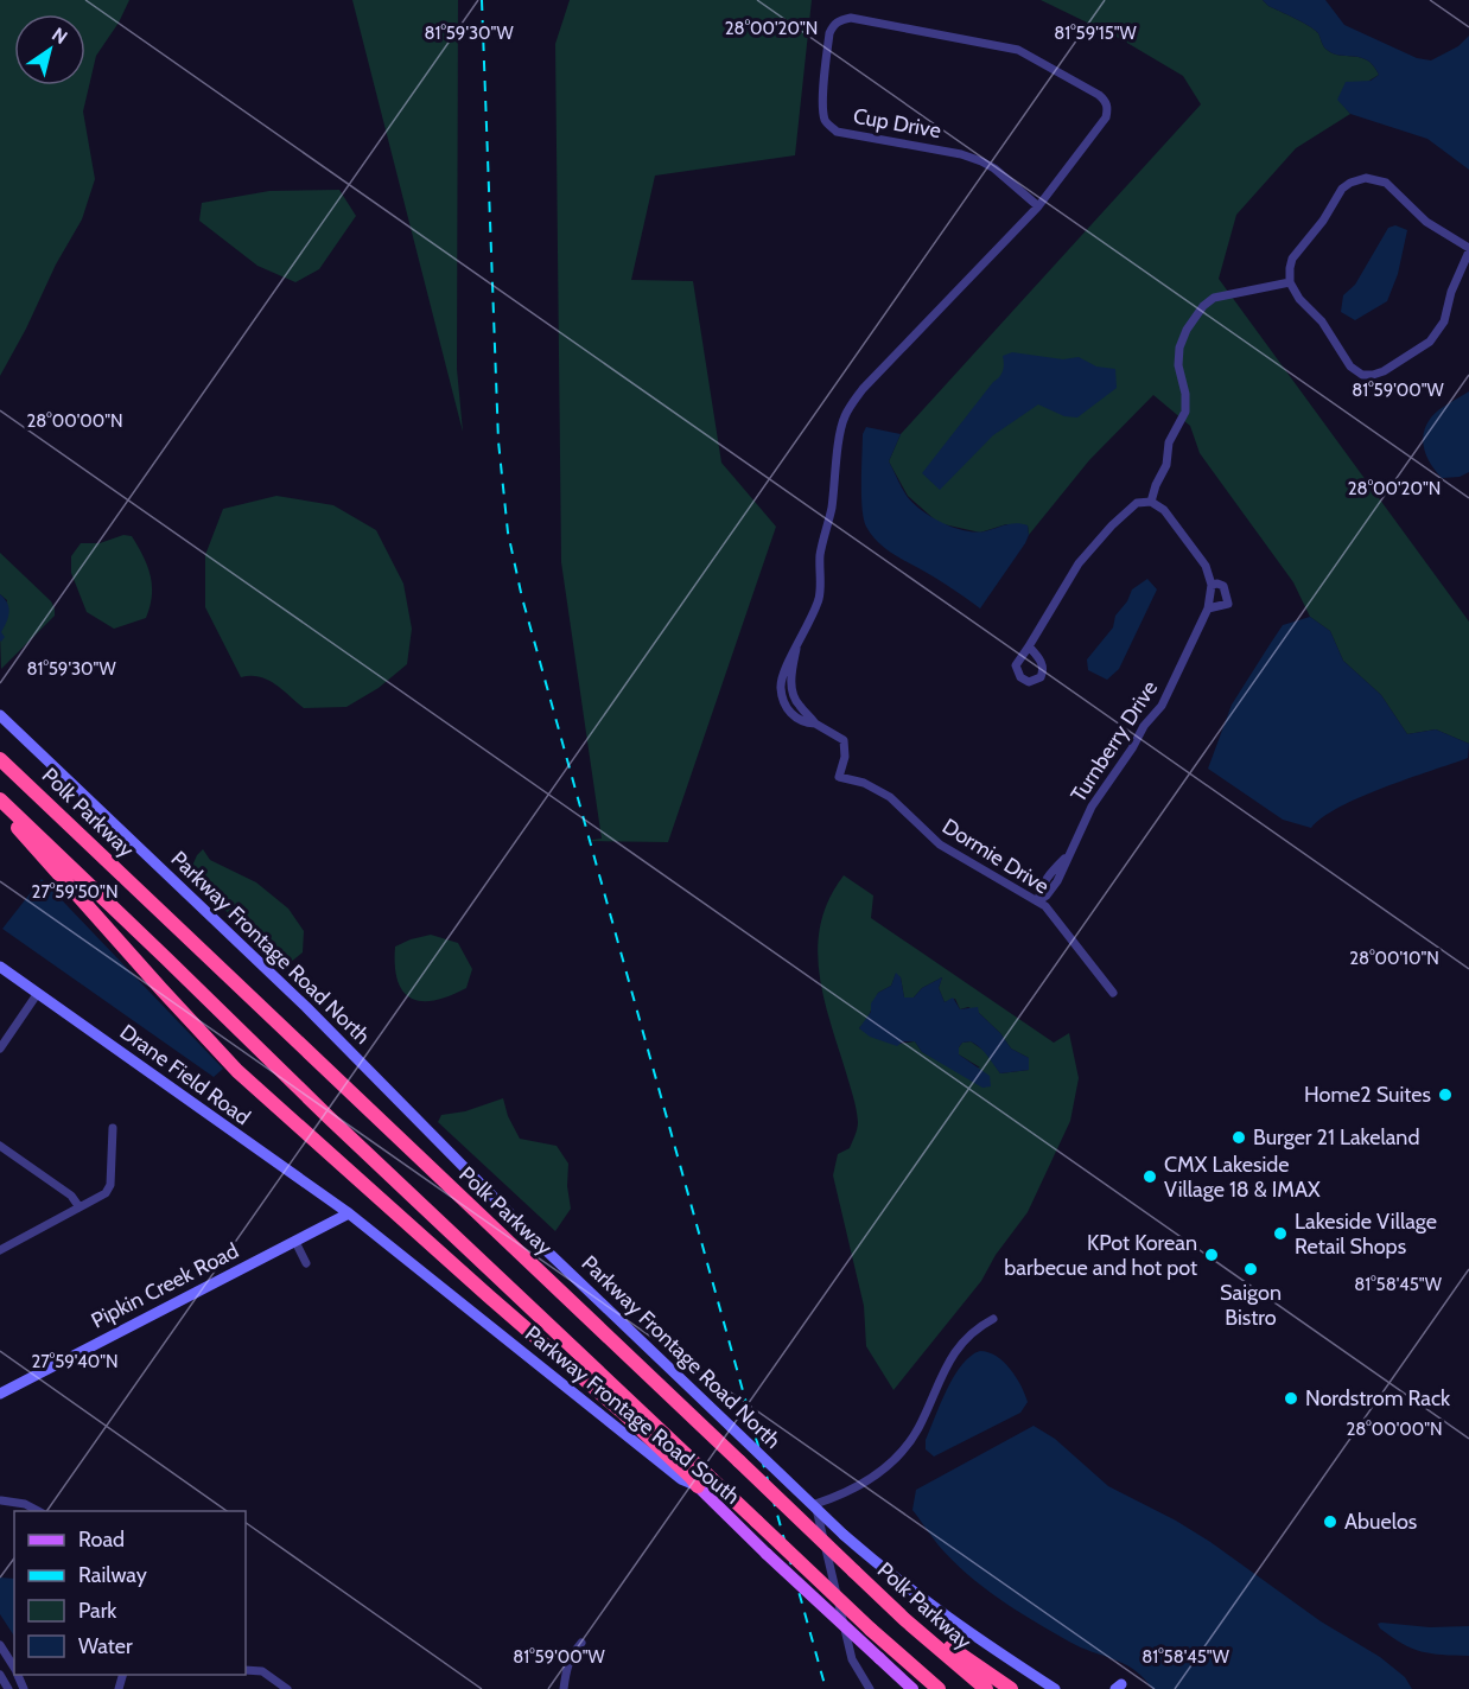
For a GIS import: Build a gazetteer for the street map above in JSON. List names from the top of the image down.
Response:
{
  "streets": {
    "highway": ["Polk Parkway"],
    "main road": [
      "Parkway Frontage Road North",
      "Drane Field Road",
      "Pipkin Creek Road",
      "Parkway Frontage Road South"
    ],
    "street": ["Cup Drive", "Turnberry Drive", "Dormie Drive"]
  },
  "crossings": [
    ["Turnberry Drive", "Dormie Drive"],
    ["Drane Field Road", "Pipkin Creek Road"],
    ["Drane Field Road", "Parkway Frontage Road South"],
    ["Pipkin Creek Road", "Parkway Frontage Road South"]
  ],
  "places": [
    "Home2 Suites",
    "Burger 21 Lakeland",
    "CMX Lakeside Village 18 & IMAX",
    "Lakeside Village Retail Shops",
    "KPot Korean barbecue and hot pot",
    "Saigon Bistro",
    "Nordstrom Rack",
    "Abuelos"
  ],
  "legend": [
    "Road",
    "Railway",
    "Park",
    "Water"
  ],
  "north": "top right",
  "coordinates": [
    "28°00'20\"N",
    "81°59'30\"W",
    "81°59'15\"W",
    "81°59'00\"W",
    "28°00'00\"N",
    "27°59'50\"N",
    "28°00'10\"N",
    "81°58'45\"W",
    "27°59'40\"N"
  ]
}
